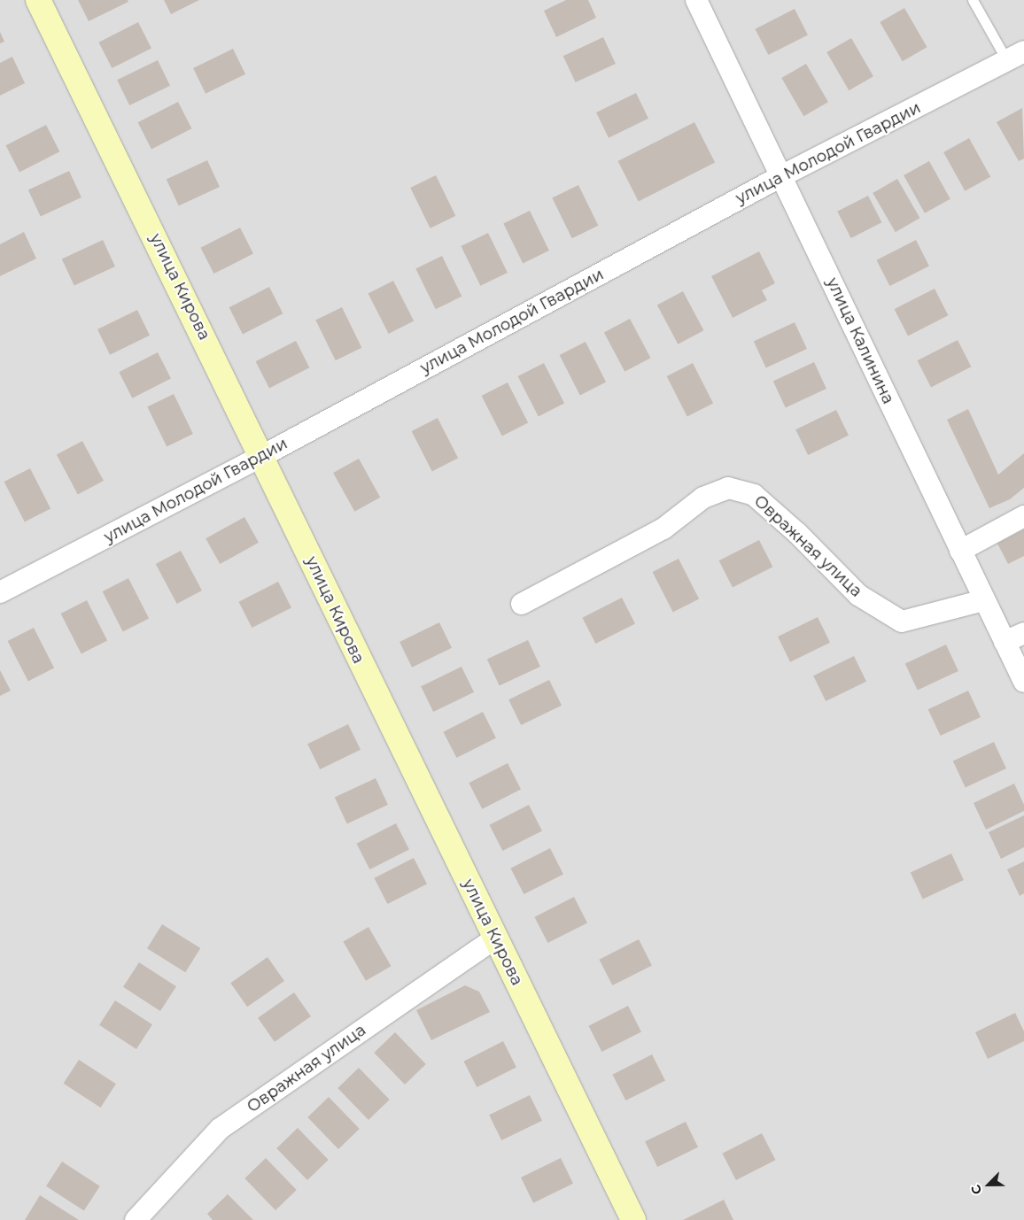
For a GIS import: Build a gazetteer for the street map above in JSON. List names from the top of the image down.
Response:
{
  "streets": {
    "street": [
      "улица Молодой Гвардии",
      "улица Кирова",
      "улица Калинина",
      "Овражная улица"
    ]
  },
  "crossings": [
    ["улица Молодой Гвардии", "улица Кирова"],
    ["улица Молодой Гвардии", "улица Калинина"],
    ["улица Кирова", "Овражная улица"],
    ["улица Калинина", "Овражная улица"]
  ],
  "north": "bottom left"
}
